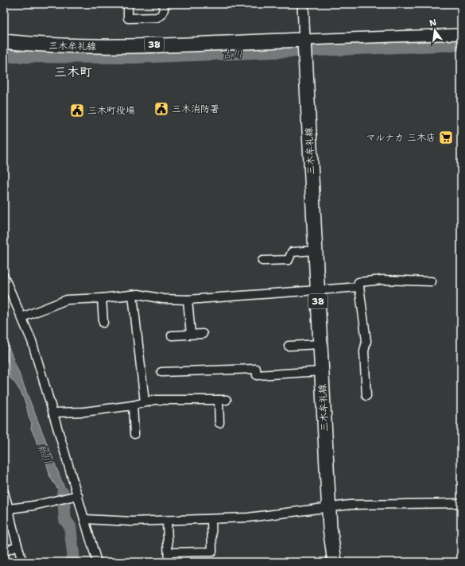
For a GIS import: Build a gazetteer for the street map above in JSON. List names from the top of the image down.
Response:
{
  "streets": {
    "main road": ["38", "三木牟礼線"]
  },
  "districts": ["三木町"],
  "water": ["古川", "新川"],
  "places": {
    "public building": ["三木消防署", "三木町役場"],
    "supermarket": ["マルナカ 三木店"]
  },
  "north": "top"
}
